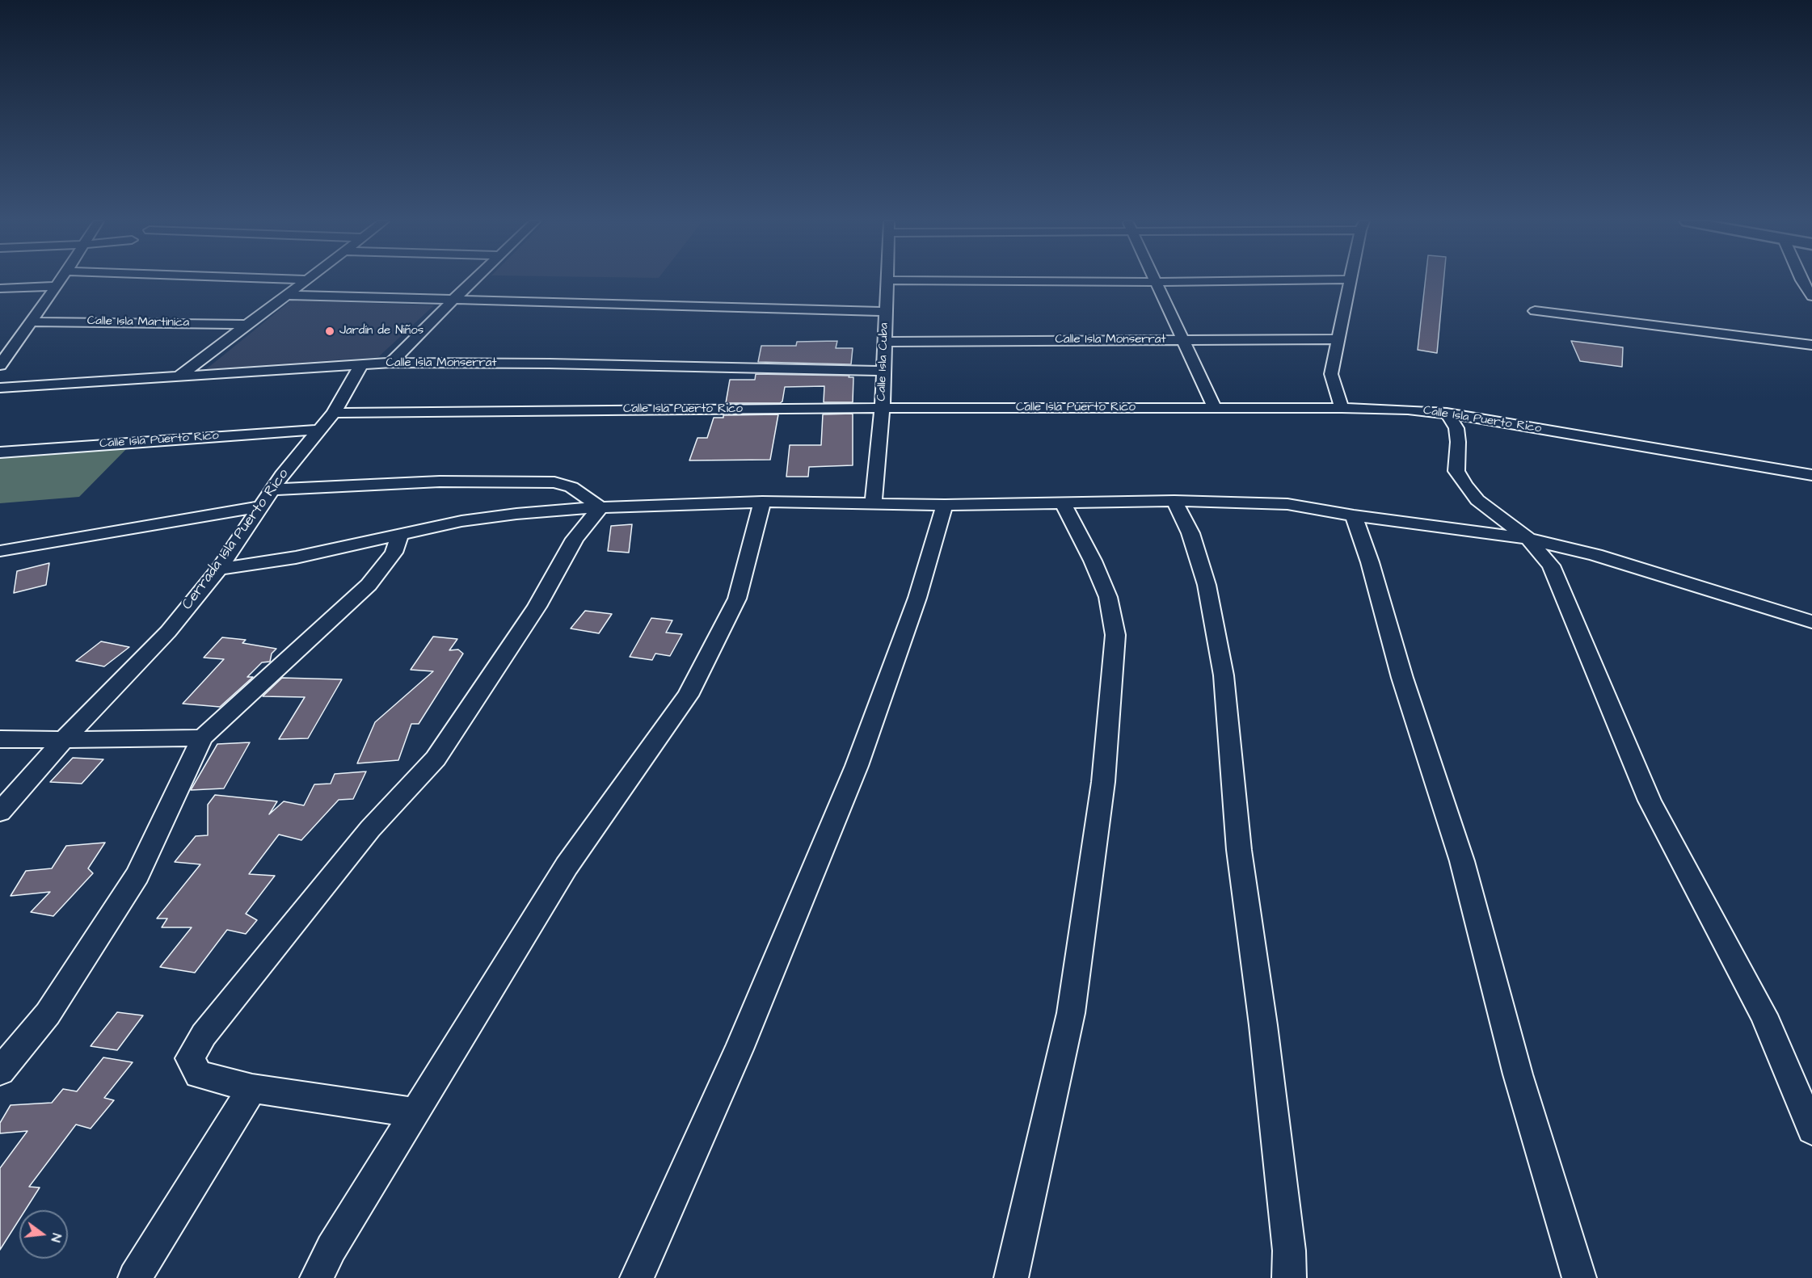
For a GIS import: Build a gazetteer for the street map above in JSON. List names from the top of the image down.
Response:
{
  "streets": {
    "street": [
      "Calle Isla Martinica",
      "Calle Isla Monserrat",
      "Calle Isla Cuba",
      "Calle Isla Puerto Rico",
      "Cerrada Isla Puerto Rico"
    ]
  },
  "crossings": [
    ["Calle Isla Monserrat", "Calle Isla Cuba"],
    ["Calle Isla Monserrat", "Cerrada Isla Puerto Rico"],
    ["Calle Isla Cuba", "Calle Isla Puerto Rico"],
    ["Calle Isla Puerto Rico", "Cerrada Isla Puerto Rico"]
  ],
  "places": ["Jardín de Niños"],
  "north": "right"
}
